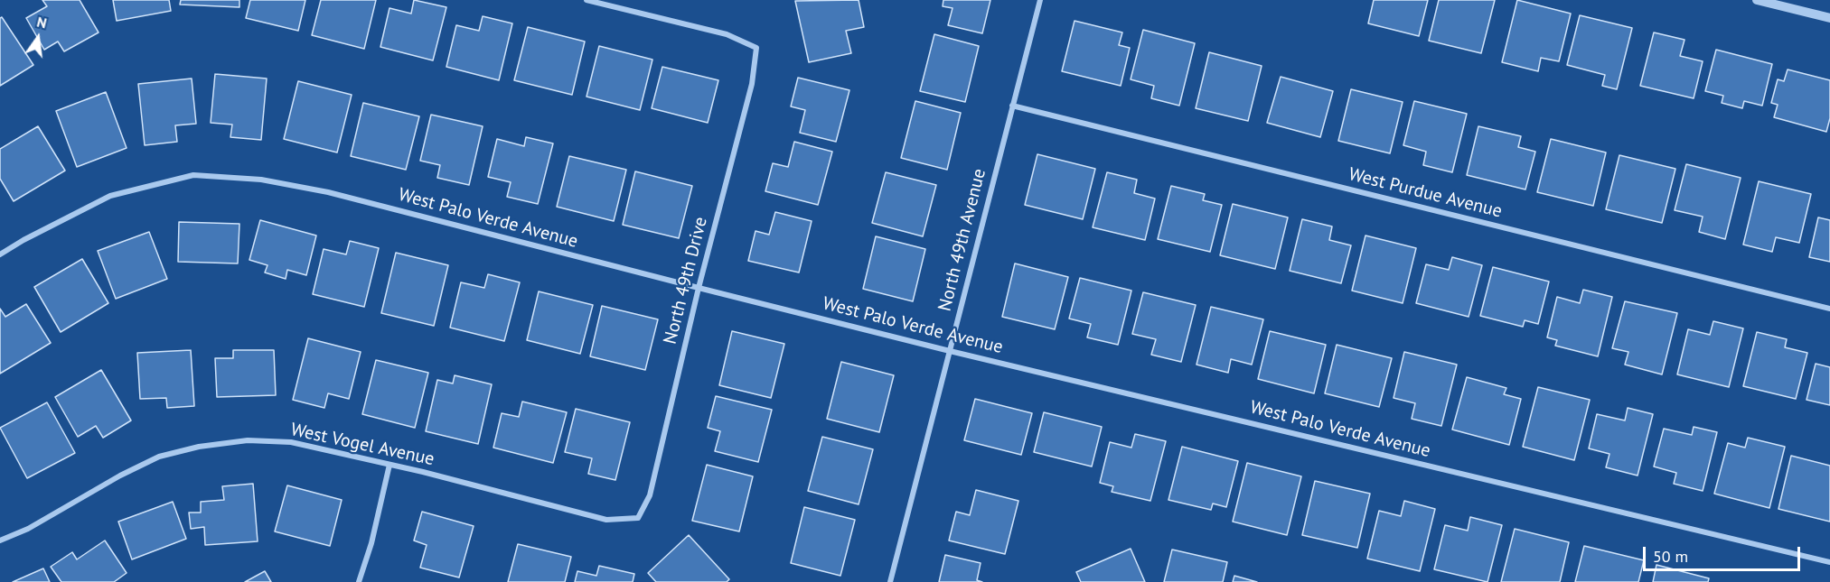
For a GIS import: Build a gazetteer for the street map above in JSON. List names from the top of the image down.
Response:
{
  "streets": {
    "street": [
      "West Purdue Avenue",
      "West Palo Verde Avenue",
      "North 49th Avenue",
      "North 49th Drive",
      "West Vogel Avenue"
    ]
  },
  "crossings": [
    ["West Purdue Avenue", "North 49th Avenue"],
    ["West Palo Verde Avenue", "North 49th Avenue"],
    ["West Palo Verde Avenue", "North 49th Drive"],
    ["North 49th Drive", "West Vogel Avenue"]
  ],
  "scale_bar": "50 m",
  "north": "top"
}
